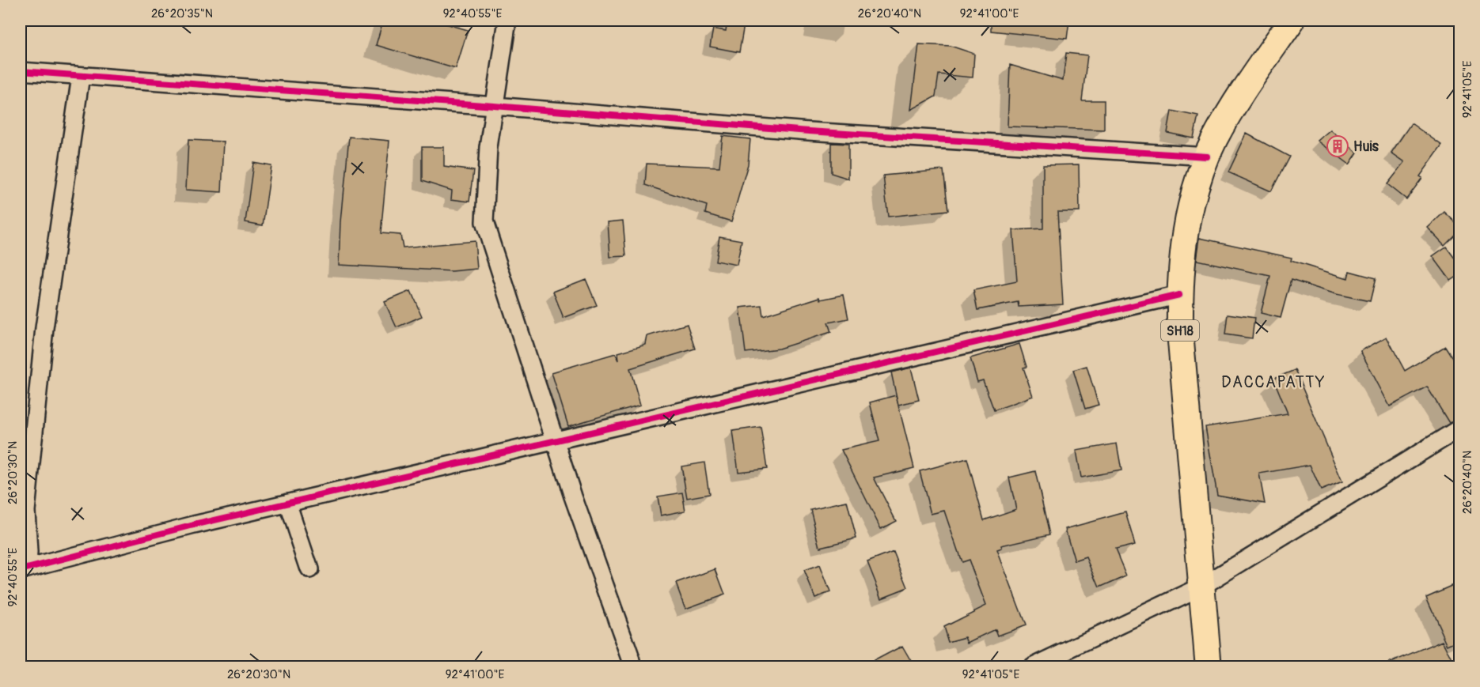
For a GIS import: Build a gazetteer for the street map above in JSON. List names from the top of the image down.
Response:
{
  "streets": {
    "main road": ["SH18"]
  },
  "districts": ["DACCAPATTY"],
  "places": {
    "building": ["Huis"]
  },
  "coordinates": [
    "26°20'35\"N",
    "92°40'55\"E",
    "26°20'40\"N",
    "92°41'00\"E",
    "92°41'05\"E",
    "26°20'30\"N"
  ]
}
